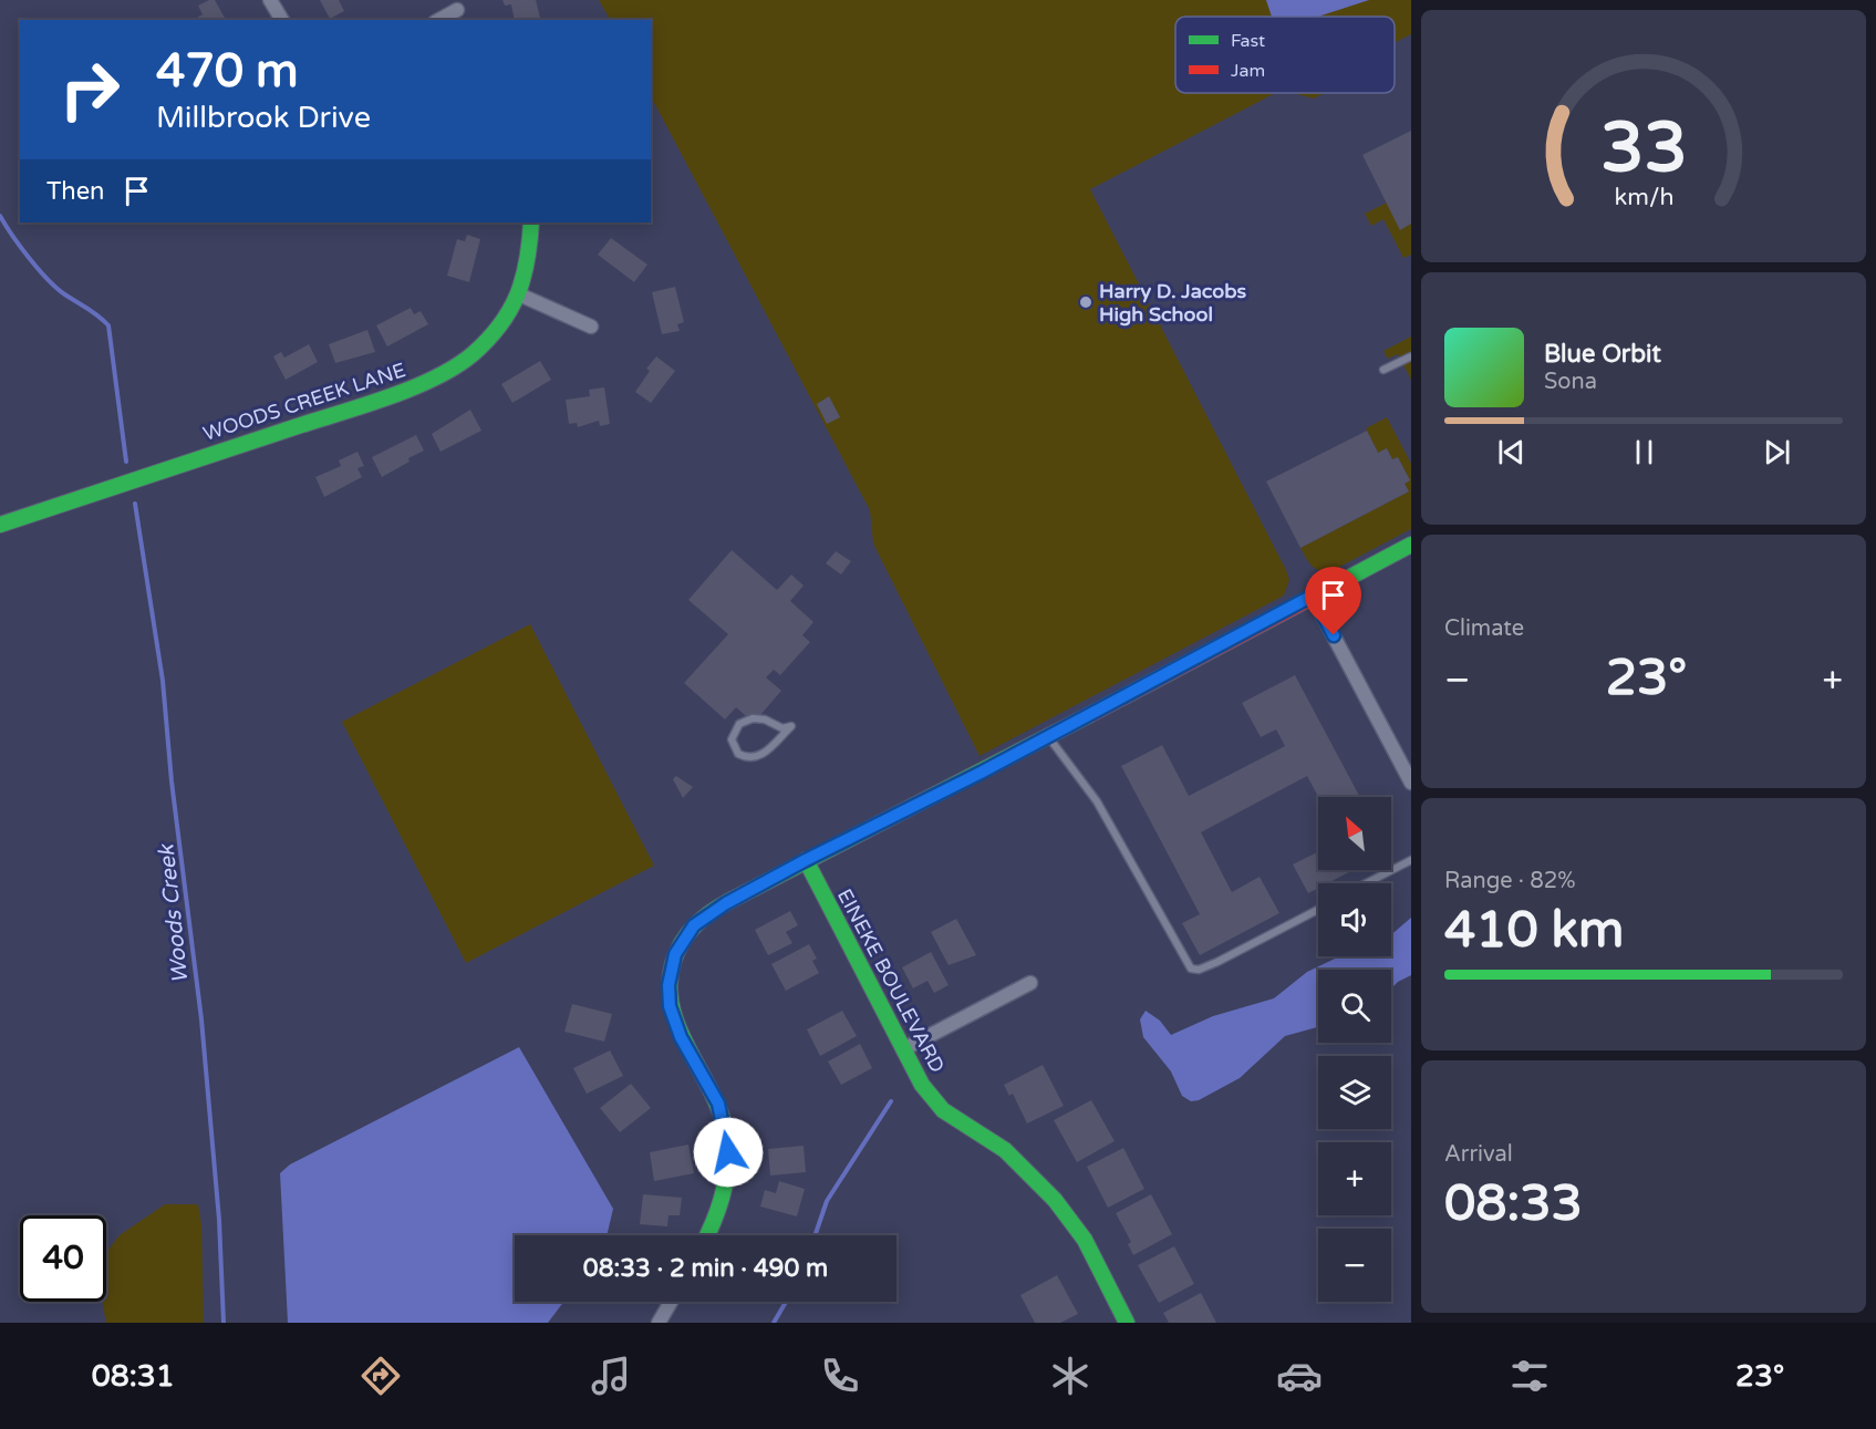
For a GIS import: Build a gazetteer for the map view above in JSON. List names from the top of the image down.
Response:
{
  "streets": {
    "street": ["WOODS CREEK LANE", "EINEKE BOULEVARD"]
  },
  "water": ["Woods Creek"],
  "places": ["Harry D. Jacobs High School"],
  "legend": ["Fast", "Jam"],
  "north": "top left",
  "page": {
    "turn": ["470 m", "Millbrook Drive"],
    "then": "Then",
    "song": ["Blue Orbit", "Sona"],
    "tile": [
      "Climate",
      ["Range · 82%", "410 km"],
      ["Arrival", "08:33"]
    ],
    "heat": ["−", "23°", "+"],
    "map_buttons": ["+", "−"],
    "limit": "40",
    "trip": "08:33 · 2 min · 490 m",
    "tabs": ["08:31", "23°"],
    "gauge": ["33", "km/h"]
  }
}
